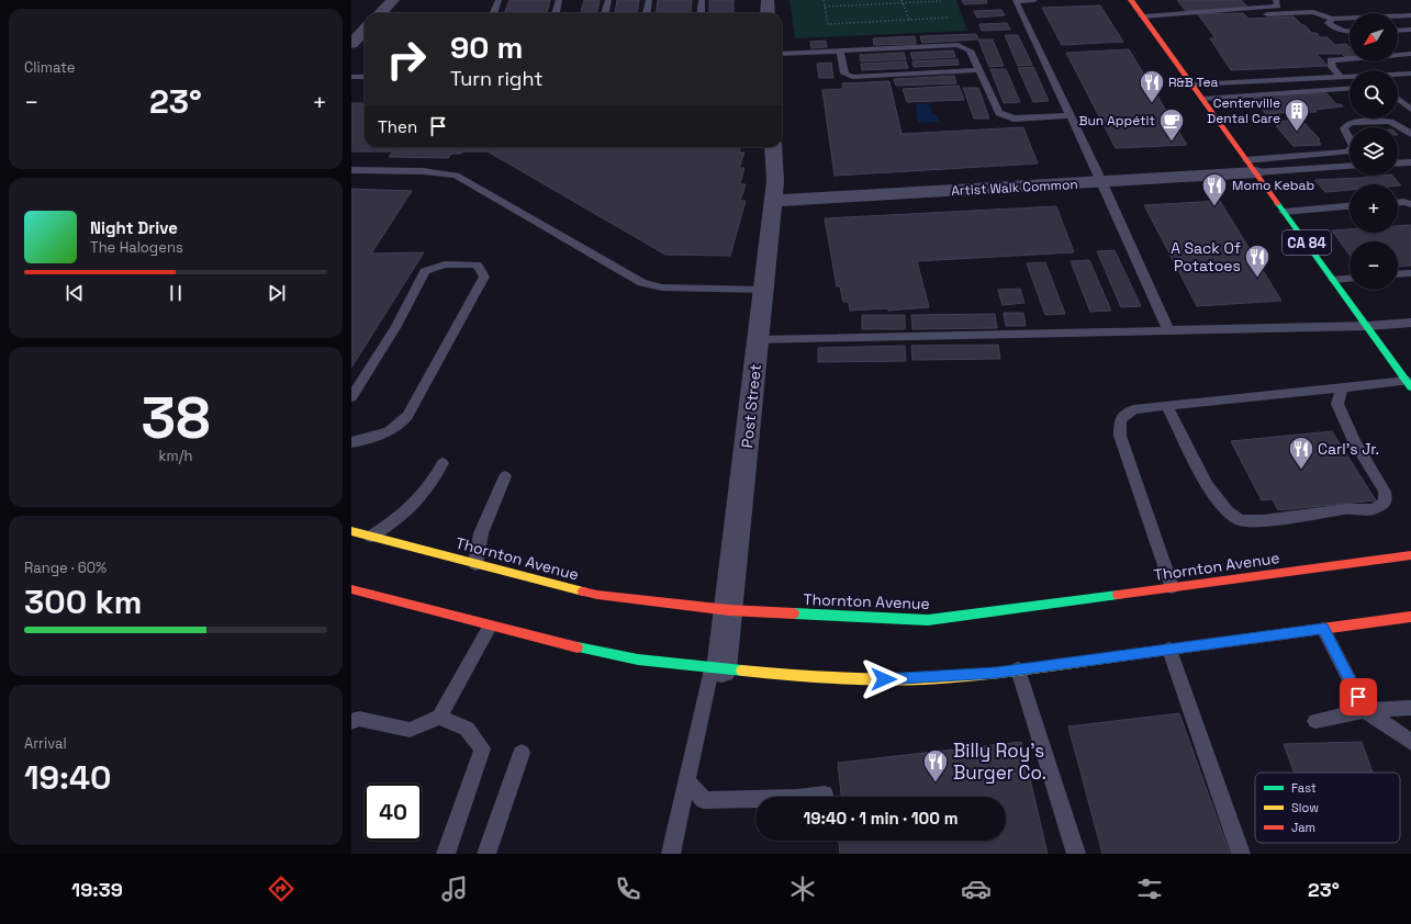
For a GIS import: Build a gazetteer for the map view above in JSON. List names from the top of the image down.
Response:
{
  "streets": {
    "street": [
      "Artist Walk Common",
      "CA 84",
      "Post Street",
      "Thornton Avenue"
    ]
  },
  "crossings": [
    ["Artist Walk Common", "CA 84"],
    ["Artist Walk Common", "Post Street"],
    ["Post Street", "Thornton Avenue"]
  ],
  "places": {
    "restaurant": [
      "R&B Tea",
      "Momo Kebab",
      "A Sack Of Potatoes",
      "Carl's Jr.",
      "Billy Roy's Burger Co."
    ],
    "building": ["Centerville Dental Care"],
    "cafe": ["Bun Appétit"]
  },
  "legend": ["Fast", "Slow", "Jam"],
  "north": "bottom left",
  "page": {
    "tile": [
      "Climate",
      ["38", "km/h"],
      ["Range · 60%", "300 km"],
      ["Arrival", "19:40"]
    ],
    "map_buttons": ["+", "−"],
    "turn": ["90 m", "Turn right"],
    "heat": ["−", "23°", "+"],
    "then": "Then",
    "song": ["Night Drive", "The Halogens"],
    "limit": "40",
    "trip": "19:40 · 1 min · 100 m",
    "tabs": ["19:39", "23°"]
  }
}
